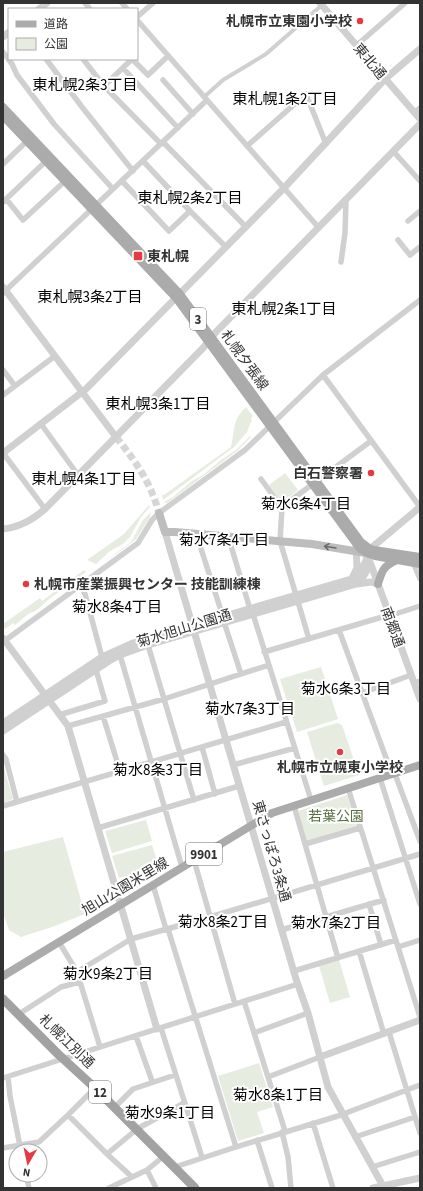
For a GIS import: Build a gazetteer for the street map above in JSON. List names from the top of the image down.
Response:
{
  "streets": {
    "highway": ["札幌江別通", "12"],
    "main road": [
      "3",
      "札幌夕張線",
      "東さっぽろ3条通",
      "9901",
      "旭山公園米里線"
    ],
    "street": ["東北通", "南郷通", "菊水旭山公園通"]
  },
  "crossings": [
    ["札幌夕張線", "南郷通"],
    ["南郷通", "菊水旭山公園通"],
    ["菊水旭山公園通", "東さっぽろ3条通"],
    ["東さっぽろ3条通", "旭山公園米里線"]
  ],
  "districts": [
    "東札幌2条3丁目",
    "東札幌1条2丁目",
    "東札幌2条2丁目",
    "東札幌3条2丁目",
    "東札幌2条1丁目",
    "東札幌3条1丁目",
    "東札幌4条1丁目",
    "菊水6条4丁目",
    "菊水7条4丁目",
    "菊水8条4丁目",
    "菊水6条3丁目",
    "菊水7条3丁目",
    "菊水8条3丁目",
    "菊水8条2丁目",
    "菊水7条2丁目",
    "菊水9条2丁目",
    "菊水8条1丁目",
    "菊水9条1丁目"
  ],
  "parks": ["若葉公園"],
  "places": {
    "other": [
      "札幌市立東園小学校",
      "白石警察署",
      "札幌市産業振興センター 技能訓練棟",
      "札幌市立幌東小学校"
    ],
    "transit": ["東札幌"]
  },
  "legend": ["道路", "公園"],
  "north": "bottom"
}
